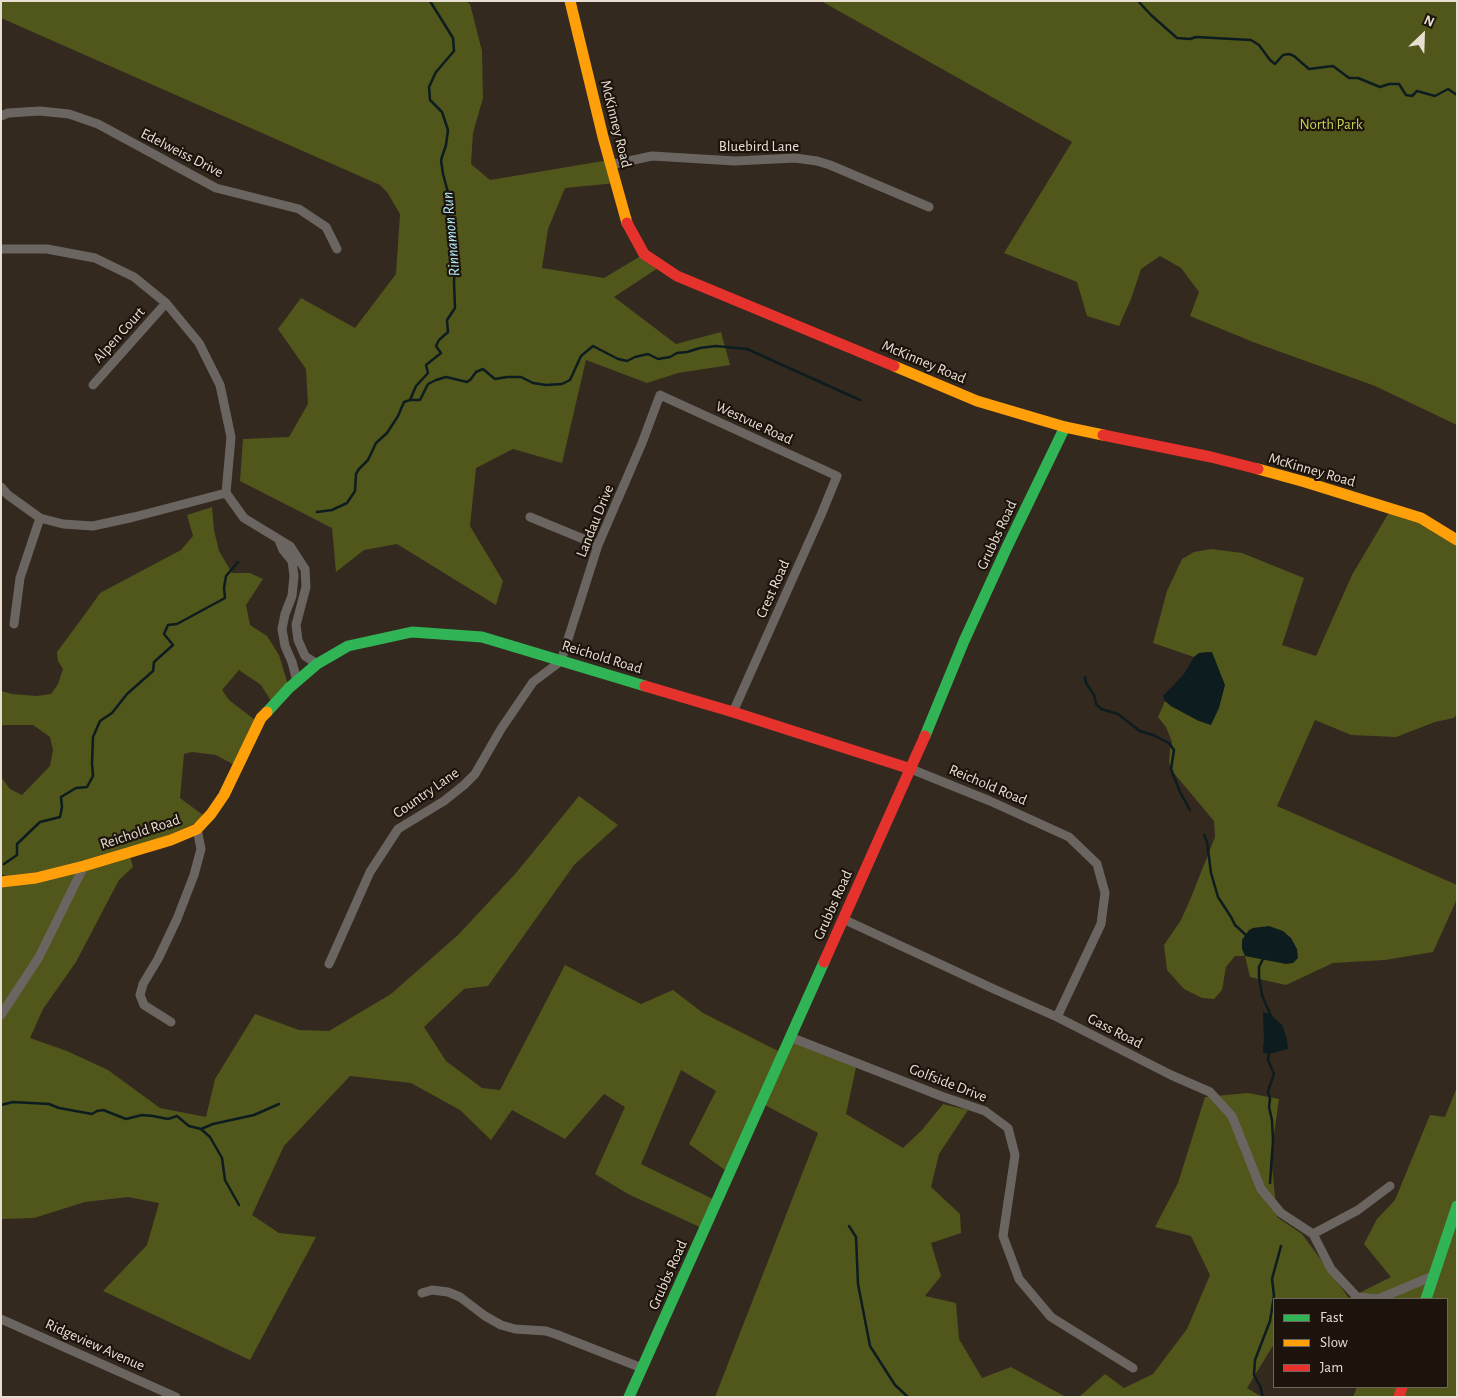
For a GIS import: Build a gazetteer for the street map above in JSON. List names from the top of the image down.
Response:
{
  "streets": {
    "street": [
      "McKinney Road",
      "Bluebird Lane",
      "Edelweiss Drive",
      "Alpen Court",
      "Westvue Road",
      "Landau Drive",
      "Grubbs Road",
      "Crest Road",
      "Reichold Road",
      "Country Lane",
      "Gass Road",
      "Golfside Drive",
      "Ridgeview Avenue"
    ]
  },
  "crossings": [
    ["McKinney Road", "Bluebird Lane"],
    ["McKinney Road", "Grubbs Road"],
    ["Westvue Road", "Landau Drive"],
    ["Westvue Road", "Crest Road"],
    ["Landau Drive", "Reichold Road"],
    ["Landau Drive", "Country Lane"],
    ["Grubbs Road", "Reichold Road"],
    ["Grubbs Road", "Gass Road"],
    ["Grubbs Road", "Golfside Drive"],
    ["Crest Road", "Reichold Road"],
    ["Reichold Road", "Country Lane"],
    ["Reichold Road", "Gass Road"]
  ],
  "water": ["Rinnamon Run"],
  "parks": ["North Park"],
  "legend": ["Fast", "Slow", "Jam"],
  "north": "top right"
}
